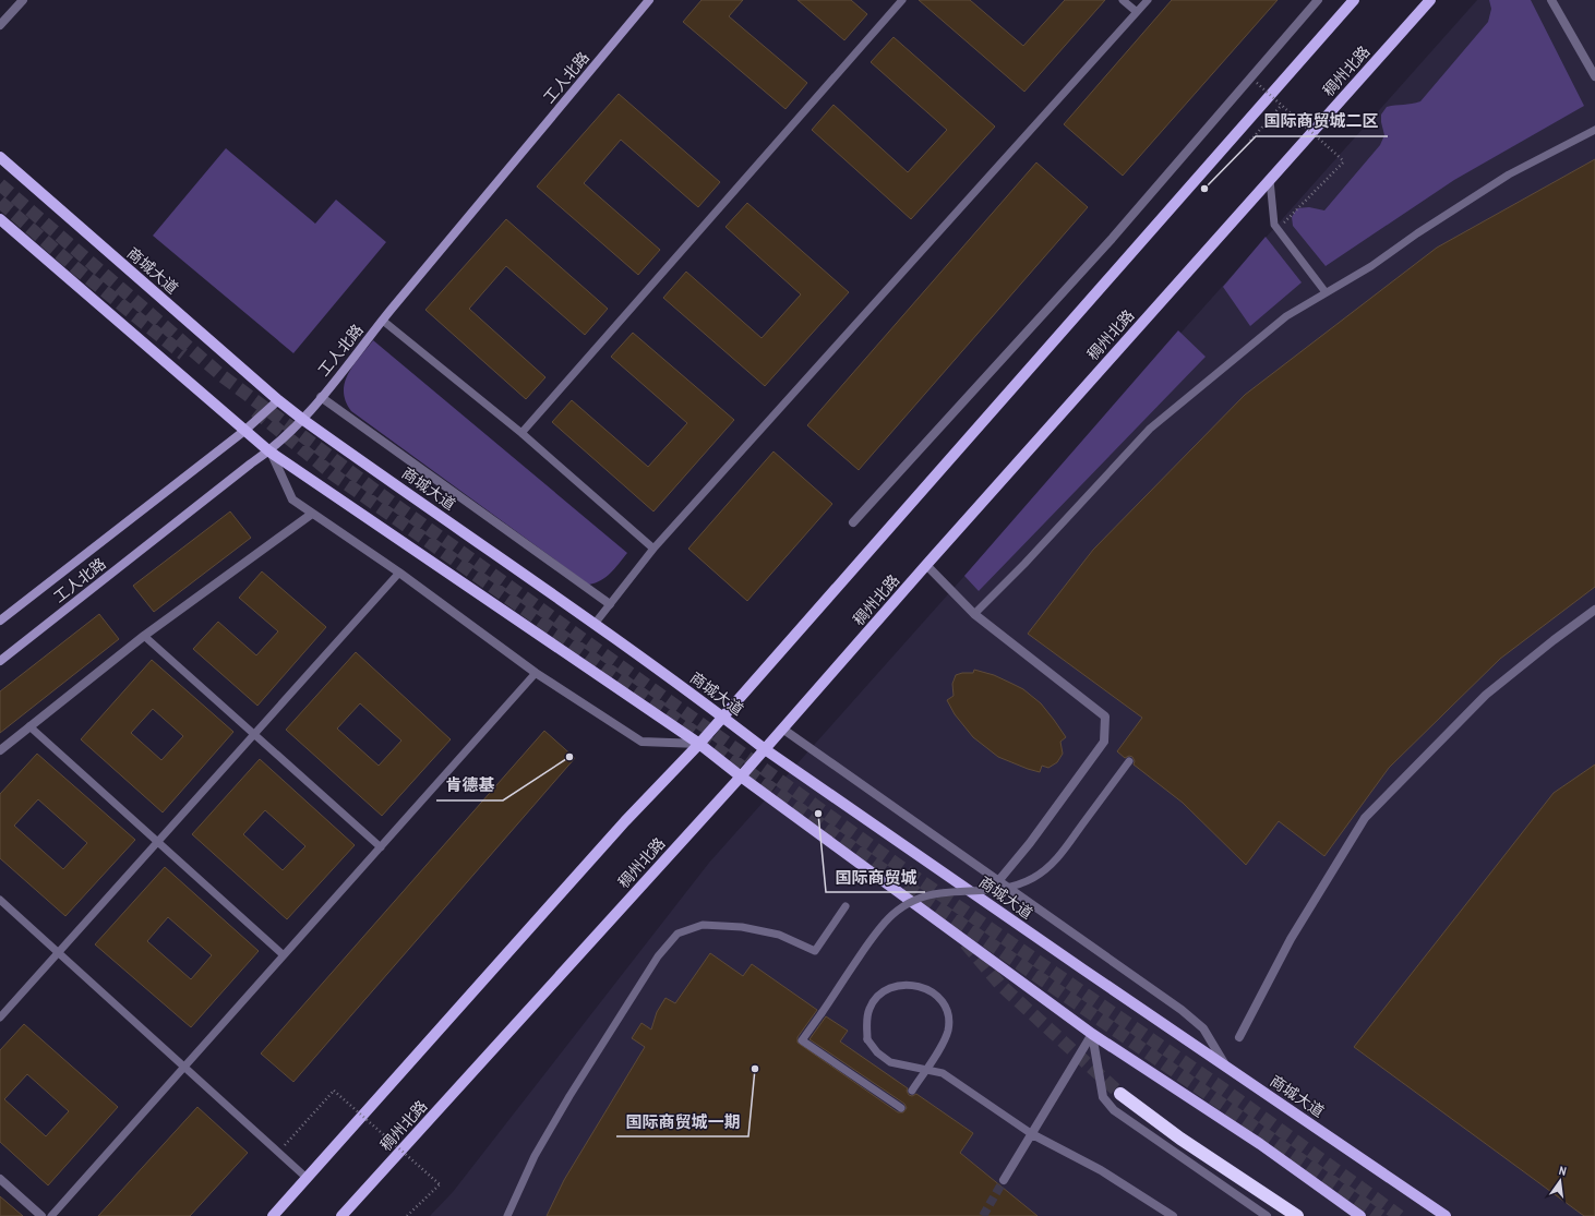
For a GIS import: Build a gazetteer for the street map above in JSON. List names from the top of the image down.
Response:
{
  "streets": {
    "main road": ["稠州北路", "工人北路", "商城大道"]
  },
  "crossings": [
    ["稠州北路", "商城大道"],
    ["工人北路", "商城大道"]
  ],
  "places": [
    "国际商贸城二区",
    "肯德基",
    "国际商贸城",
    "国际商贸城一期"
  ],
  "north": "top"
}
